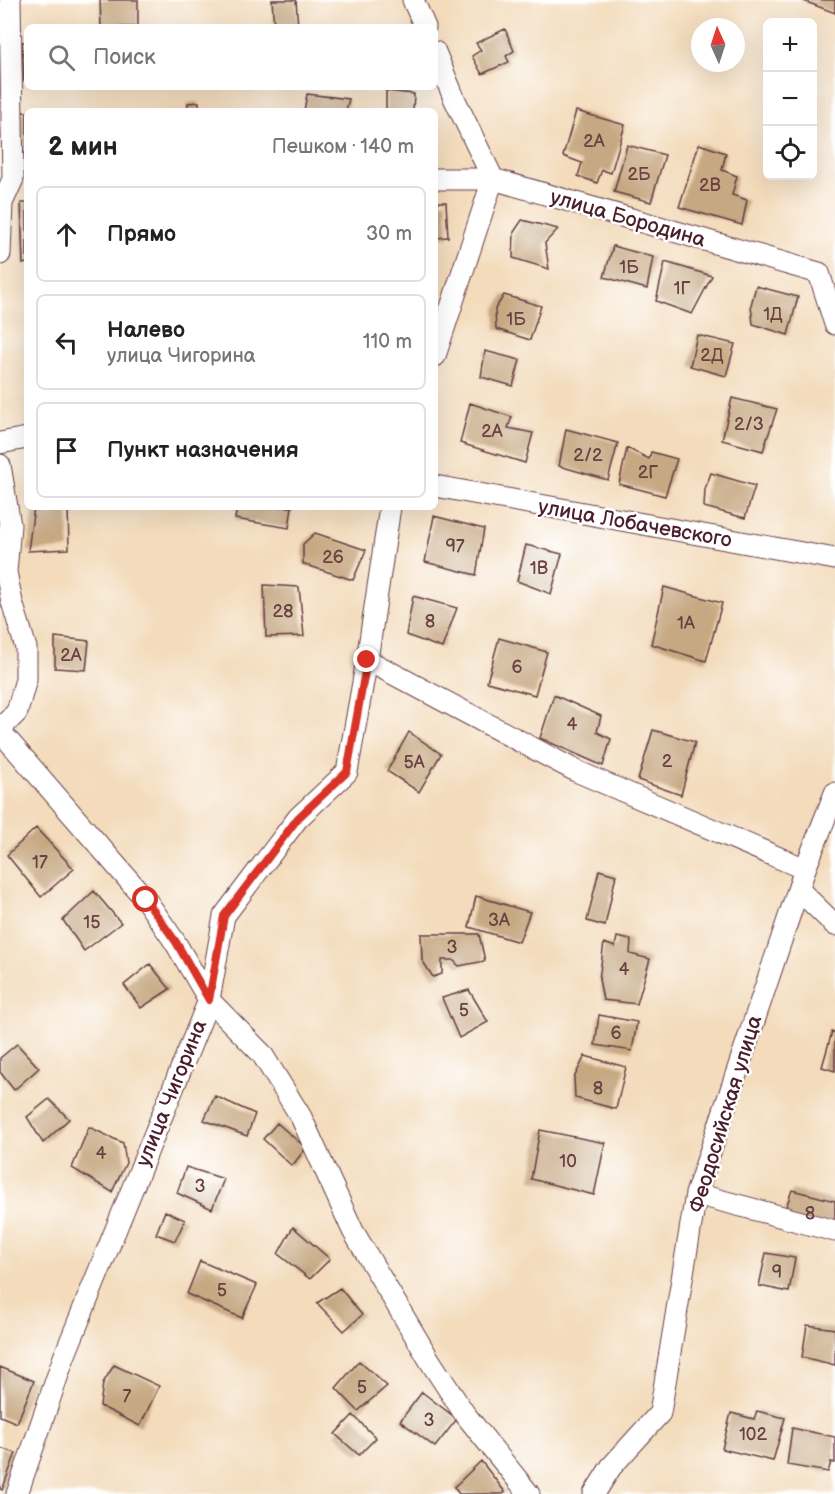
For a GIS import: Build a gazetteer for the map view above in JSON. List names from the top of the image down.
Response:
{
  "streets": {
    "street": [
      "улица Бородина",
      "улица Лобачевского",
      "улица Чигорина",
      "Феодосийская улица"
    ]
  },
  "house_numbers": [
    "2А",
    "2Б",
    "2В",
    "1Б",
    "1Г",
    "1Д",
    "1Б",
    "2Д",
    "2/3",
    "2А",
    "2/2",
    "2Г",
    "97",
    "26",
    "1В",
    "28",
    "8",
    "1А",
    "2А",
    "6",
    "4",
    "2",
    "5А",
    "17",
    "3А",
    "15",
    "3",
    "4",
    "5",
    "6",
    "8",
    "4",
    "10",
    "3",
    "8",
    "9",
    "5",
    "5",
    "7",
    "3",
    "102"
  ],
  "north": "top",
  "page": {
    "map_buttons": ["+", "−"],
    "search": "Поиск",
    "heading": ["2 мин", "Пешком · 140 m"],
    "list": [
      ["Прямо", "30 m"],
      ["Налево", "улица Чигорина", "110 m"],
      "Пункт назначения"
    ]
  }
}
